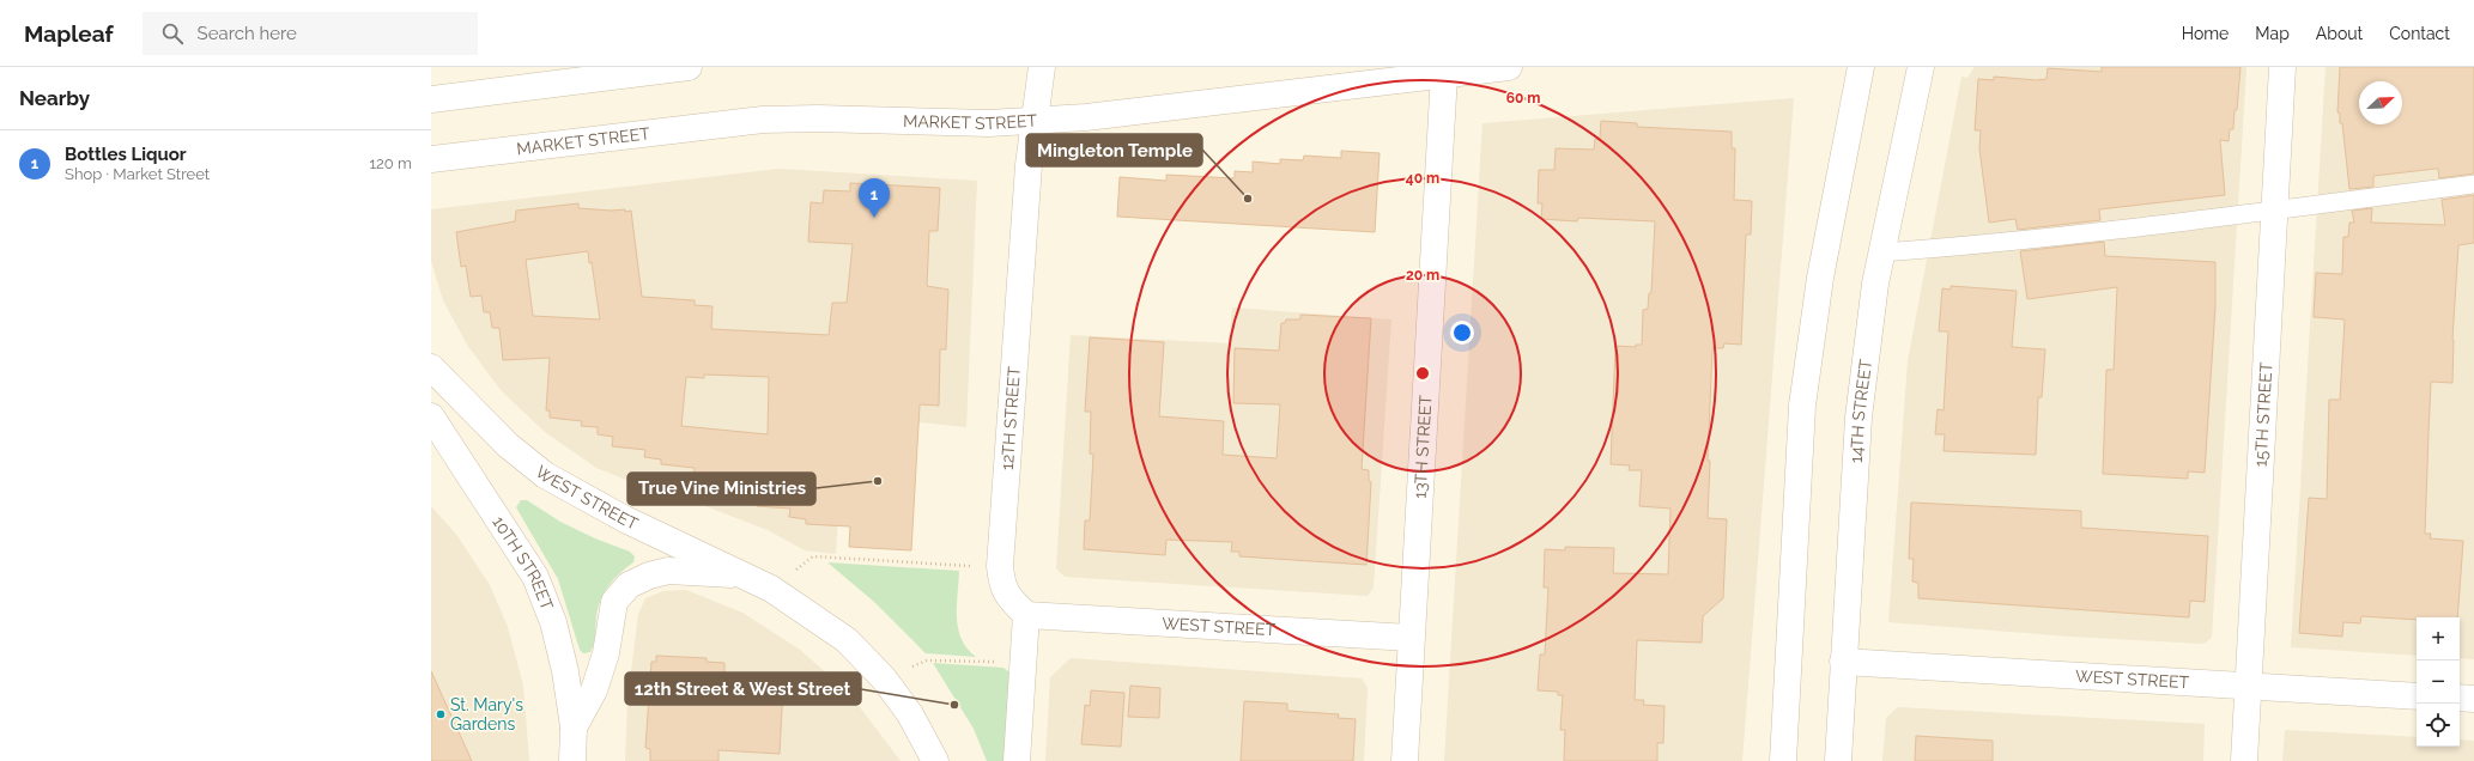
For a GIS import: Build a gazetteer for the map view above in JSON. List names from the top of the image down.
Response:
{
  "streets": {
    "main road": [
      "MARKET STREET",
      "14TH STREET",
      "15TH STREET",
      "12TH STREET",
      "13TH STREET",
      "WEST STREET",
      "10TH STREET"
    ]
  },
  "crossings": [
    ["MARKET STREET", "12TH STREET"],
    ["MARKET STREET", "13TH STREET"],
    ["14TH STREET", "WEST STREET"],
    ["15TH STREET", "WEST STREET"],
    ["12TH STREET", "WEST STREET"],
    ["13TH STREET", "WEST STREET"]
  ],
  "places": [
    "Mingleton Temple",
    "True Vine Ministries",
    "12th Street & West Street",
    "St. Mary's Gardens"
  ],
  "north": "top right",
  "page": {
    "header": "Mapleaf",
    "search": "Search here",
    "nav": [
      "Home",
      "Map",
      "About",
      "Contact"
    ],
    "heading": "Nearby",
    "list": [
      {
        "mark": "1",
        "name": "Bottles Liquor",
        "note": "Shop · Market Street",
        "value": "120 m"
      }
    ],
    "pins": "1",
    "map_buttons": ["+", "−"]
  },
  "rings": ["60 m", "40 m", "20 m"]
}
